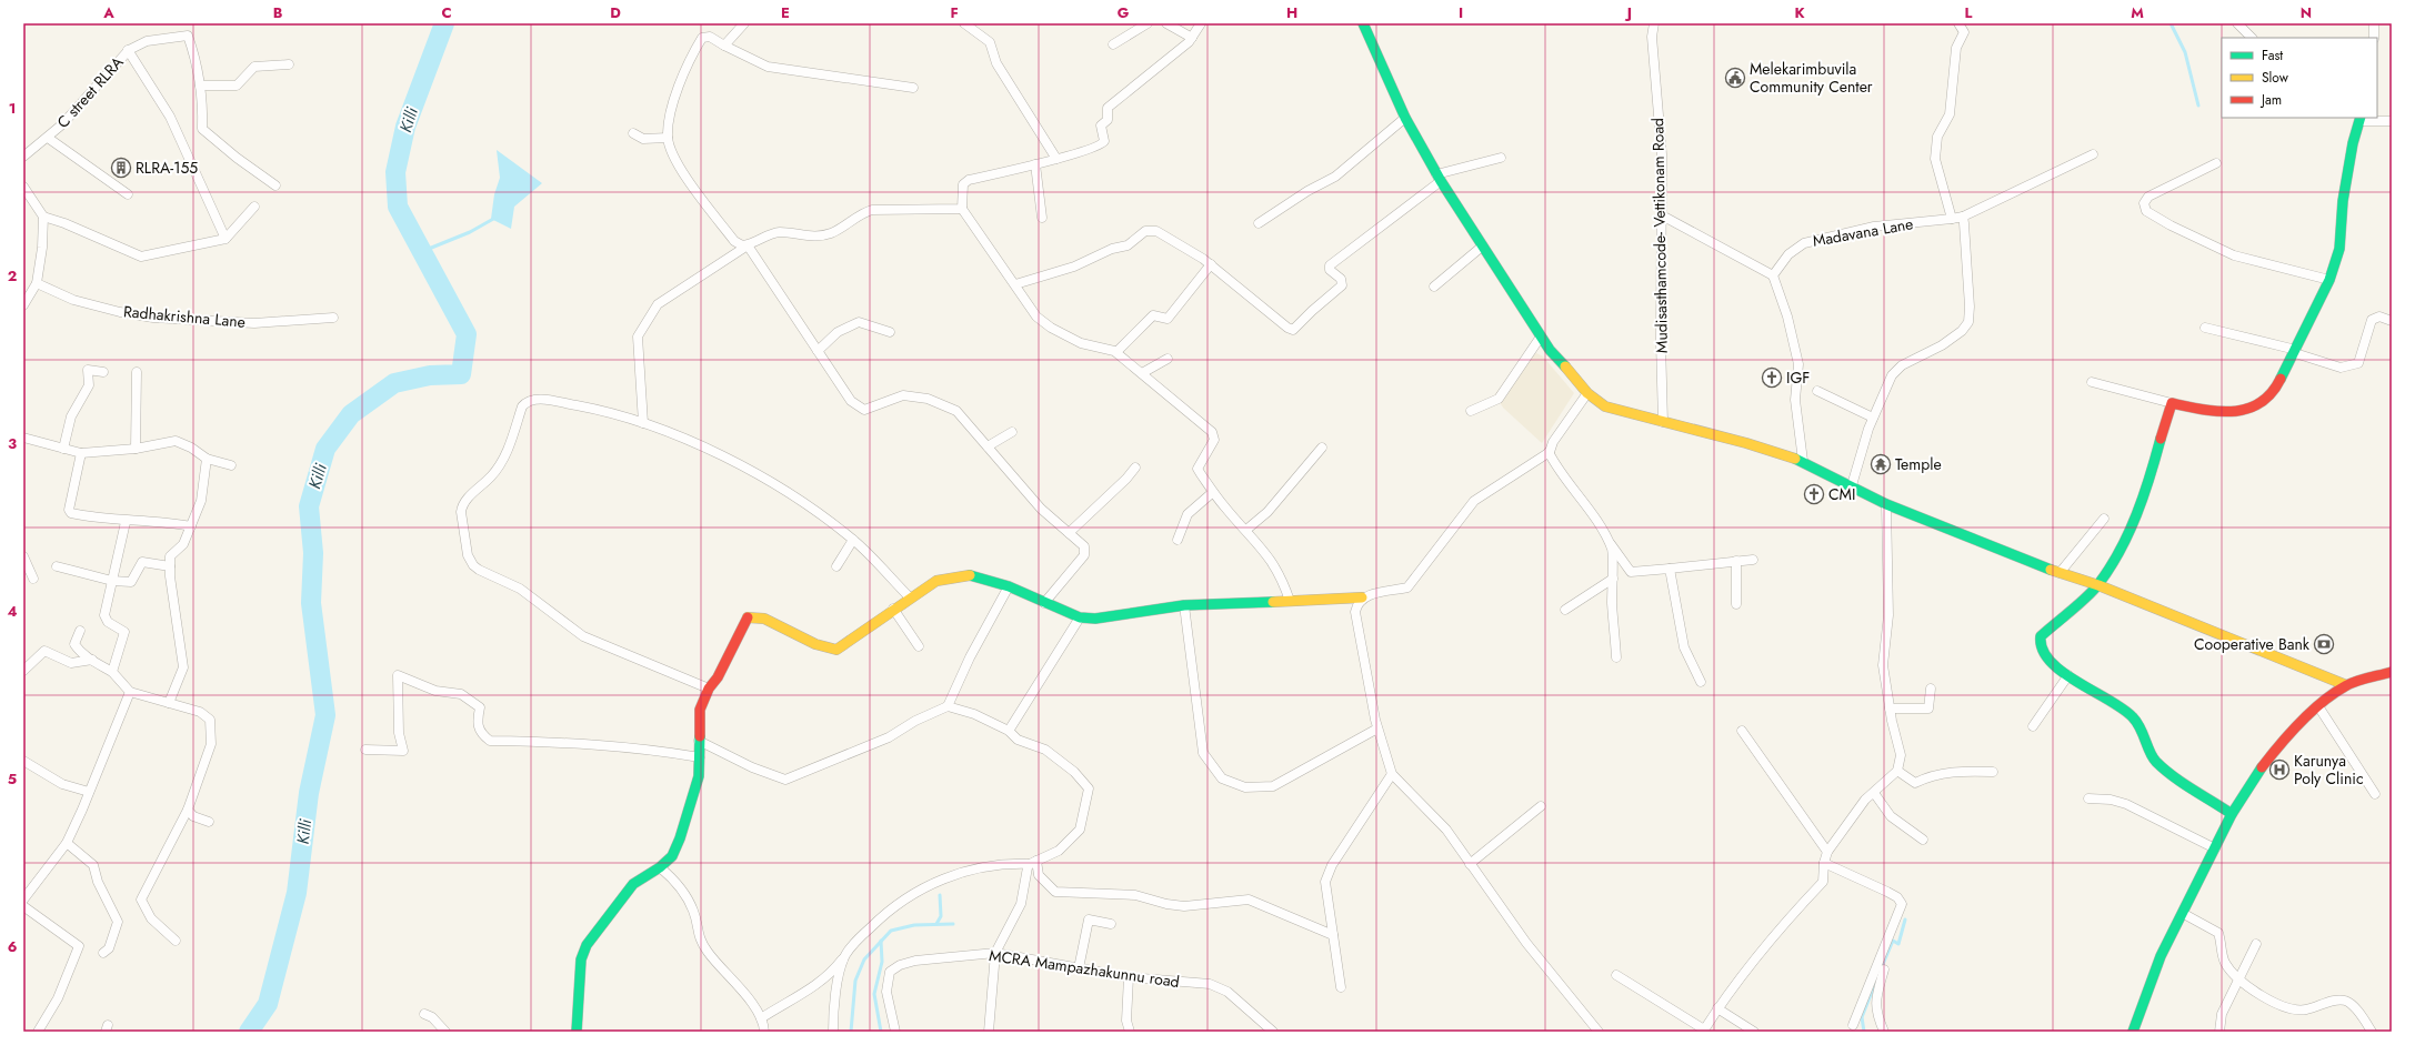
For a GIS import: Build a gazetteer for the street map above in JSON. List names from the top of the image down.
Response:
{
  "streets": {
    "street": [
      "C street RLRA",
      "Madavana Lane",
      "Mudisasthamcode- Vettikonam Road",
      "Radhakrishna Lane",
      "MCRA Mampazhakunnu road"
    ]
  },
  "water": ["Killi"],
  "places": {
    "public building": ["Melekarimbuvila Community Center"],
    "building": ["RLRA-155"],
    "church": ["IGF", "CMI"],
    "temple": ["Temple"],
    "bank": ["Cooperative Bank"],
    "hospital": ["Karunya Poly Clinic"]
  },
  "legend": ["Fast", "Slow", "Jam"],
  "grid": {
    "columns": [
      "A",
      "B",
      "C",
      "D",
      "E",
      "F",
      "G",
      "H",
      "I",
      "J",
      "K",
      "L",
      "M",
      "N"
    ],
    "rows": [
      "1",
      "2",
      "3",
      "4",
      "5",
      "6"
    ]
  }
}
